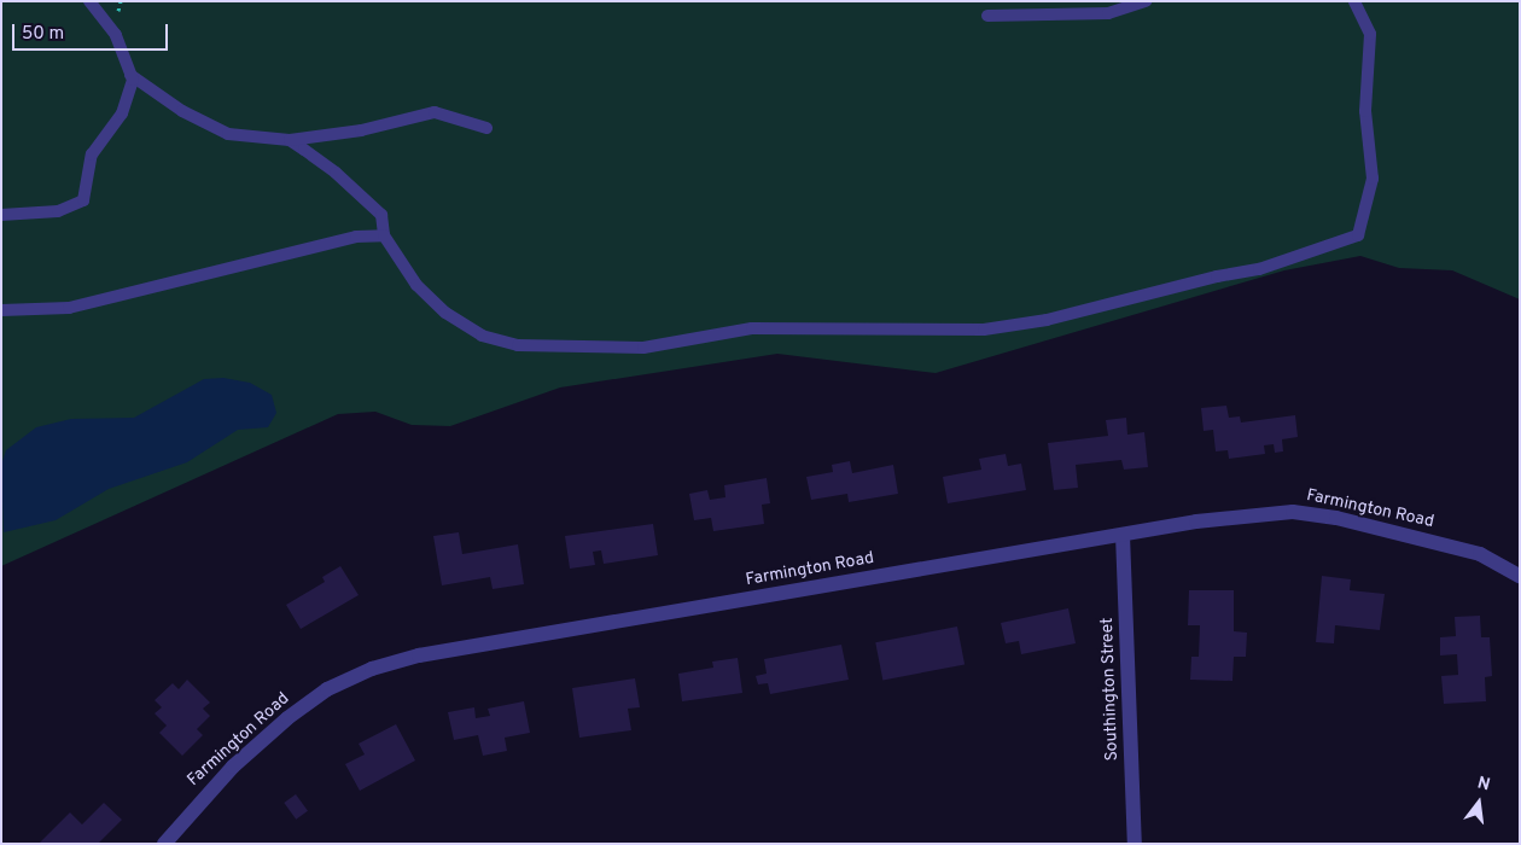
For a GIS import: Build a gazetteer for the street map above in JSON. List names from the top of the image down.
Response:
{
  "streets": {
    "street": ["Farmington Road", "Southington Street"]
  },
  "crossings": [
    ["Farmington Road", "Southington Street"]
  ],
  "scale_bar": "50 m",
  "north": "top"
}
